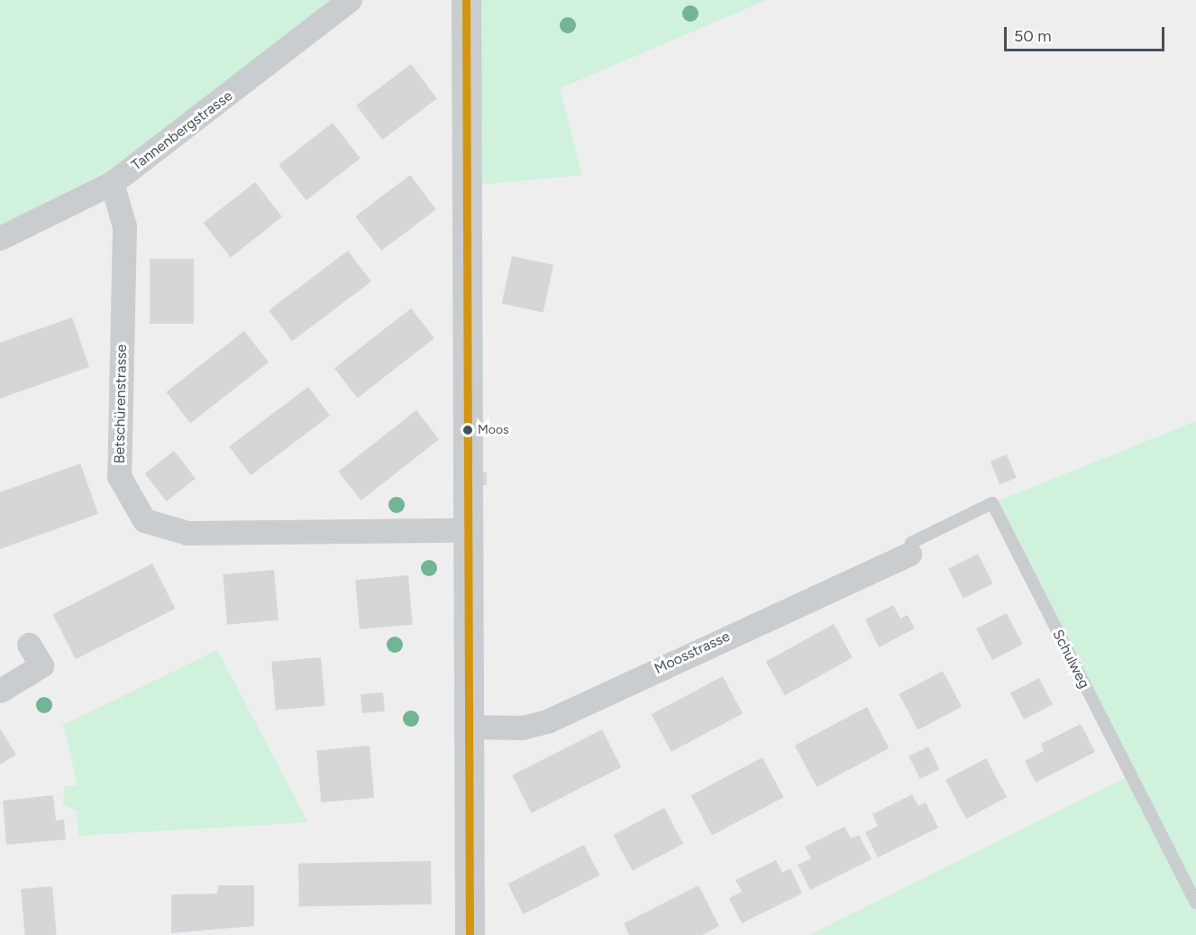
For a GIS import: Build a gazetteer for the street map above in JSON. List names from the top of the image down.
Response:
{
  "streets": {
    "street": ["Tannenbergstrasse", "Betschürenstrasse", "Moosstrasse"],
    "lane": ["Schulweg"]
  },
  "crossings": [
    ["Tannenbergstrasse", "Betschürenstrasse"],
    ["Moosstrasse", "Schulweg"]
  ],
  "places": ["Moos"],
  "scale_bar": "50 m"
}
